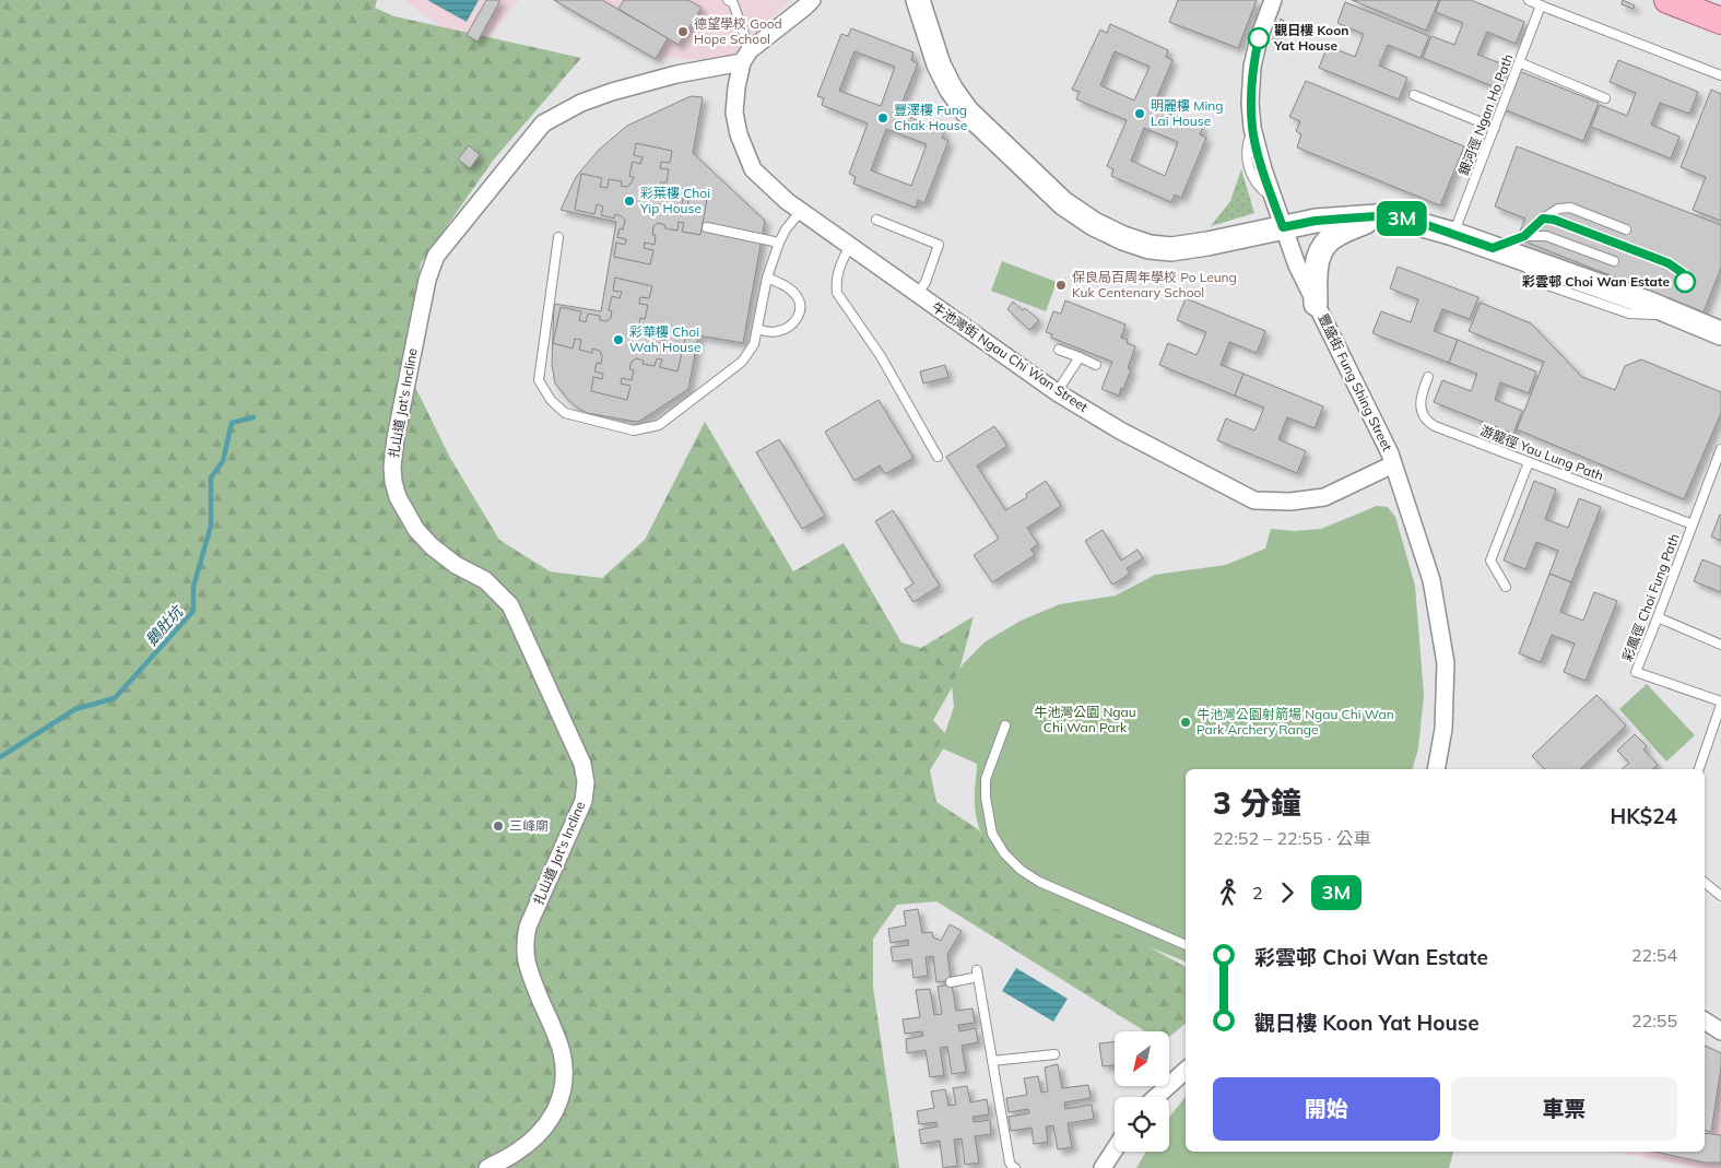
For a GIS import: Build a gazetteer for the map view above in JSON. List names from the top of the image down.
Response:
{
  "streets": {
    "street": ["牛池灣街 Ngau Chi Wan Street", "豐盛街 Fung Shing Street", "扎山道 Jat's Incline"],
    "lane": ["銀河徑 Ngan Ho Path", "游龍徑 Yau Lung Path", "彩鳳徑 Choi Fung Path"]
  },
  "crossings": [
    ["牛池灣街 Ngau Chi Wan Street", "豐盛街 Fung Shing Street"],
    ["牛池灣街 Ngau Chi Wan Street", "扎山道 Jat's Incline"],
    ["游龍徑 Yau Lung Path", "彩鳳徑 Choi Fung Path"]
  ],
  "water": ["鵝肚坑"],
  "parks": ["牛池灣公園 Ngau Chi Wan Park"],
  "places": [
    "德望學校 Good Hope School",
    "觀日樓 Koon Yat House",
    "明麗樓 Ming Lai House",
    "豐澤樓 Fung Chak House",
    "彩葉樓 Choi Yip House",
    "彩雲邨 Choi Wan Estate",
    "保良局百周年學校 Po Leung Kuk Centenary School",
    "彩華樓 Choi Wah House",
    "牛池灣公園射箭場 Ngau Chi Wan Park Archery Range",
    "三峰廟"
  ],
  "lines": ["bus line 3M"],
  "north": "bottom left",
  "page": {
    "on_map": "3M",
    "heading": ["3 分鐘", "22:52 – 22:55 · 公車", "HK$24"],
    "legs": ["2", "3M"],
    "list": [
      {
        "name": "彩雲邨 Choi Wan Estate",
        "value": "22:54"
      },
      {
        "name": "觀日樓 Koon Yat House",
        "value": "22:55"
      }
    ],
    "buttons": ["開始", "車票"]
  }
}
